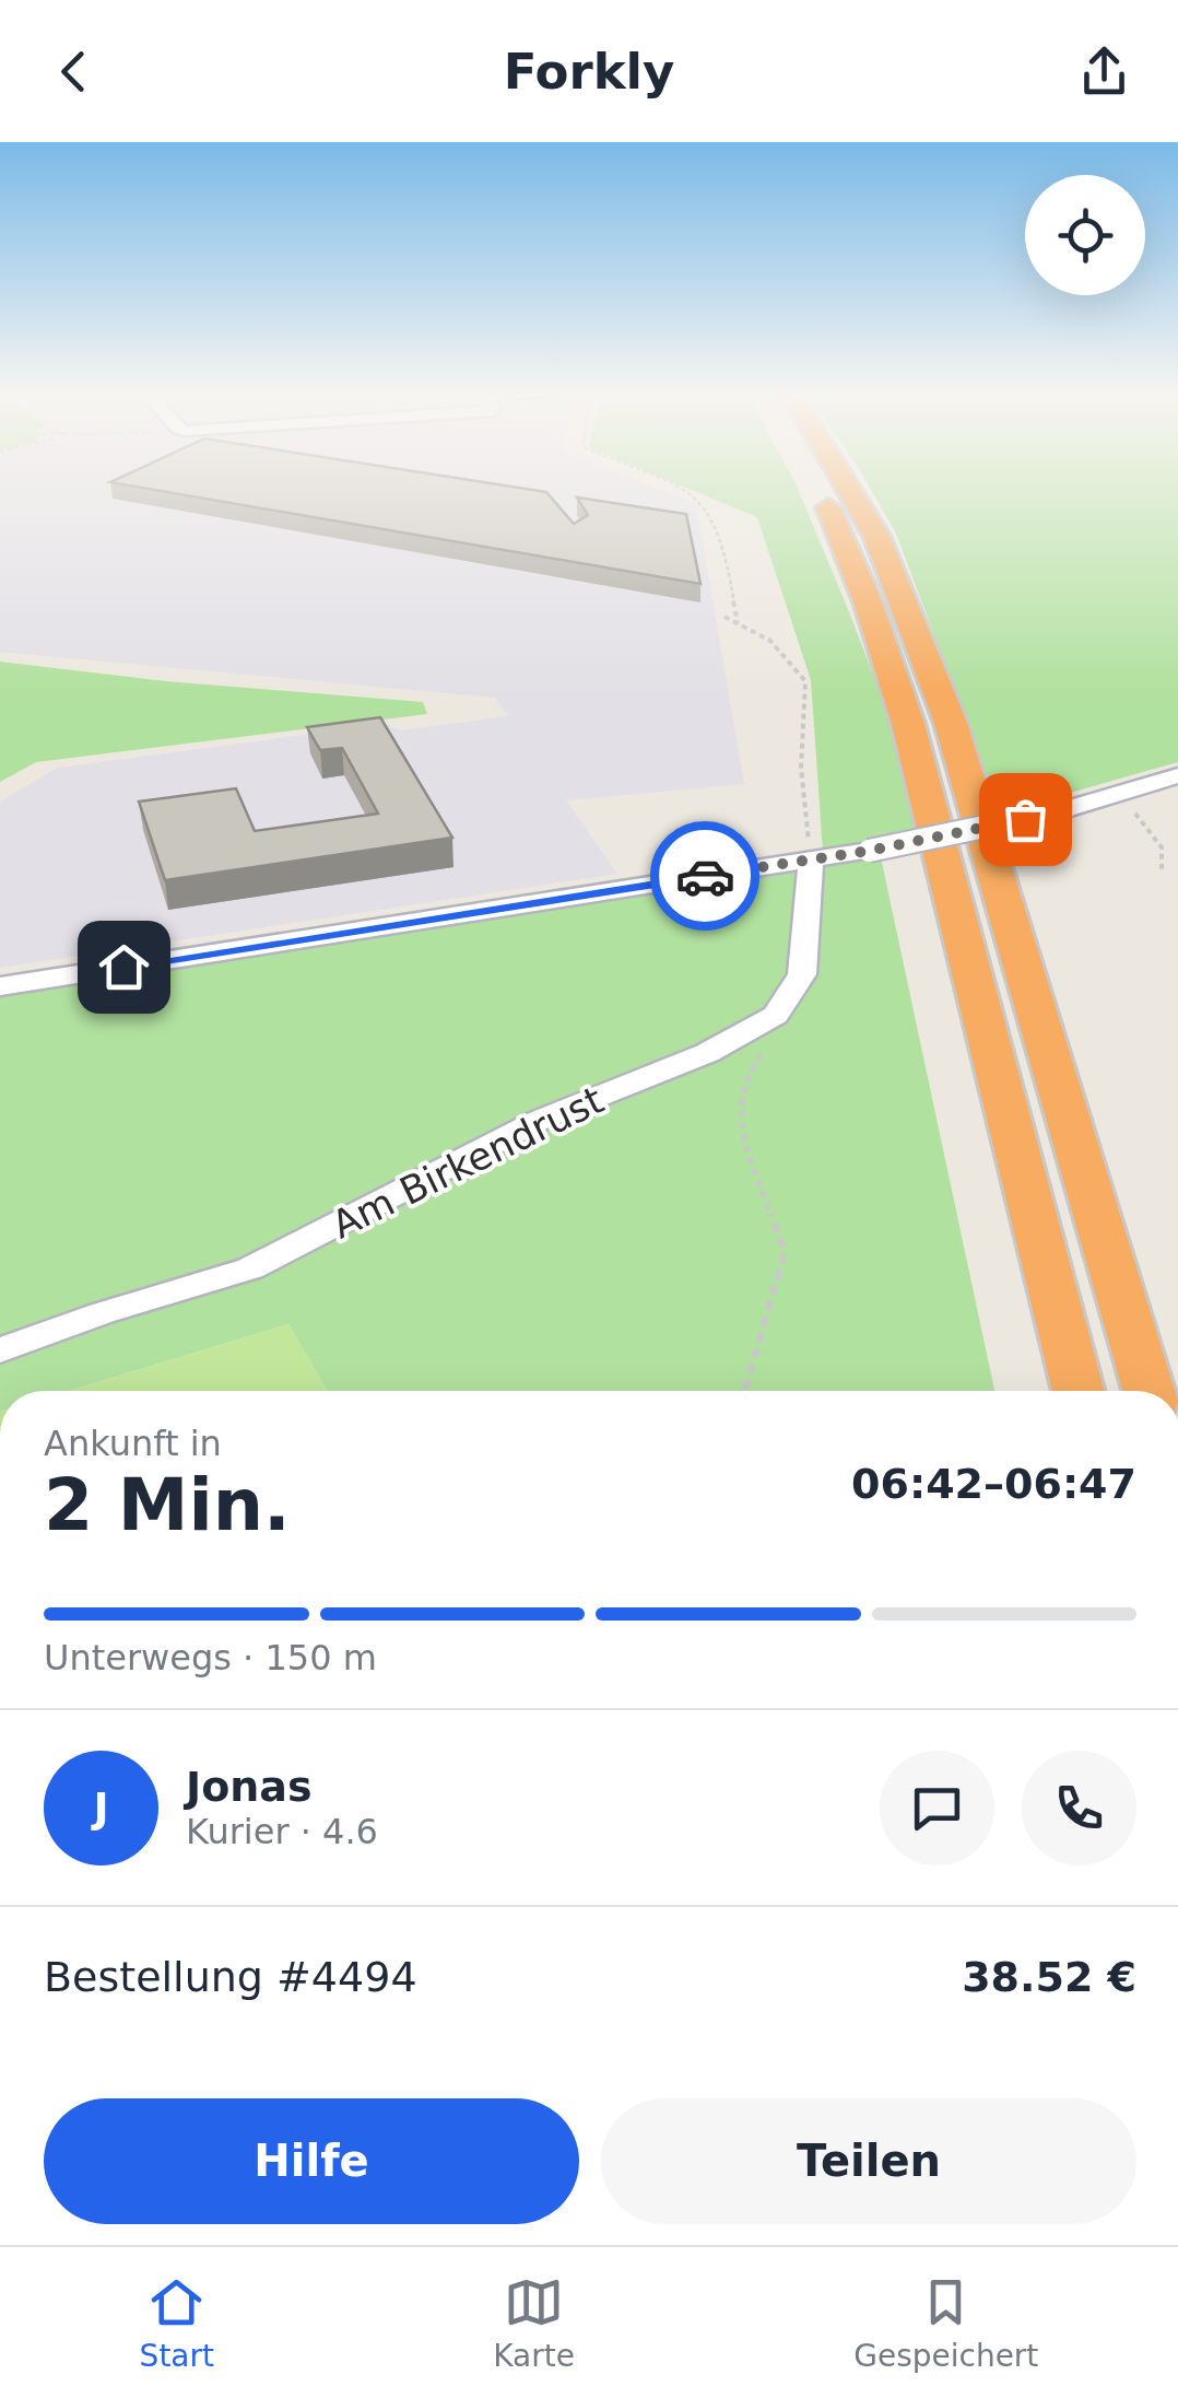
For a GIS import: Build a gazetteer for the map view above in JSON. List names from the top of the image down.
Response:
{
  "streets": {
    "street": ["Am Birkendrust"]
  },
  "page": {
    "header": "Forkly",
    "heading": ["2 Min.", "Ankunft in", "06:42–06:47"],
    "panel": [
      "Jonas",
      "Kurier · 4.6",
      "Bestellung #4494",
      "38.52 €"
    ],
    "bar": "Unterwegs · 150 m",
    "round": "J",
    "buttons": ["Hilfe", "Teilen"],
    "tabs": ["Start", "Karte", "Gespeichert"]
  }
}
